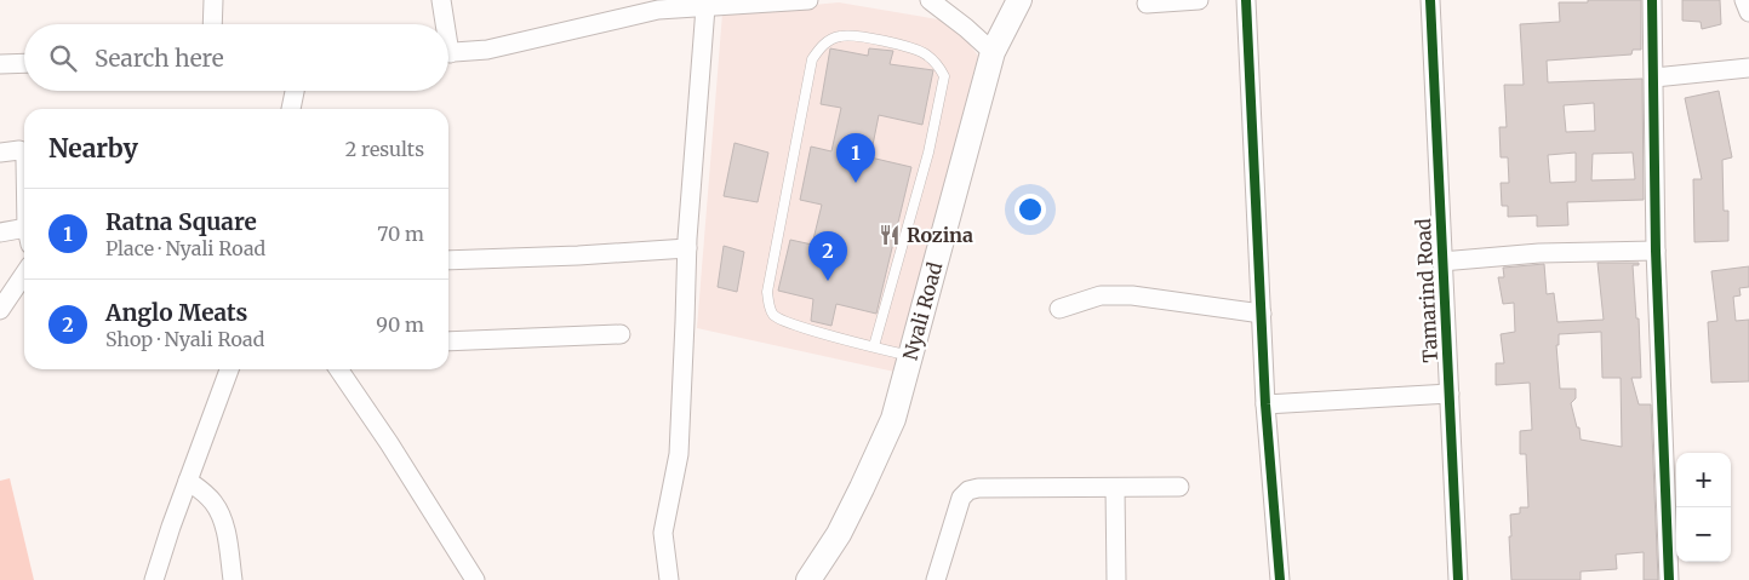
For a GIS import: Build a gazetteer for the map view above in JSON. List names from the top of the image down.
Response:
{
  "streets": {
    "main road": ["Nyali Road"],
    "street": ["Tamarind Road"]
  },
  "places": {
    "restaurant": ["Rozina"]
  },
  "page": {
    "search": "Search here",
    "heading": ["Nearby", "2 results"],
    "pins": ["1", "2"],
    "list": [
      {
        "mark": "1",
        "name": "Ratna Square",
        "note": "Place · Nyali Road",
        "value": "70 m"
      },
      {
        "mark": "2",
        "name": "Anglo Meats",
        "note": "Shop · Nyali Road",
        "value": "90 m"
      }
    ],
    "map_buttons": ["+", "−"]
  }
}
